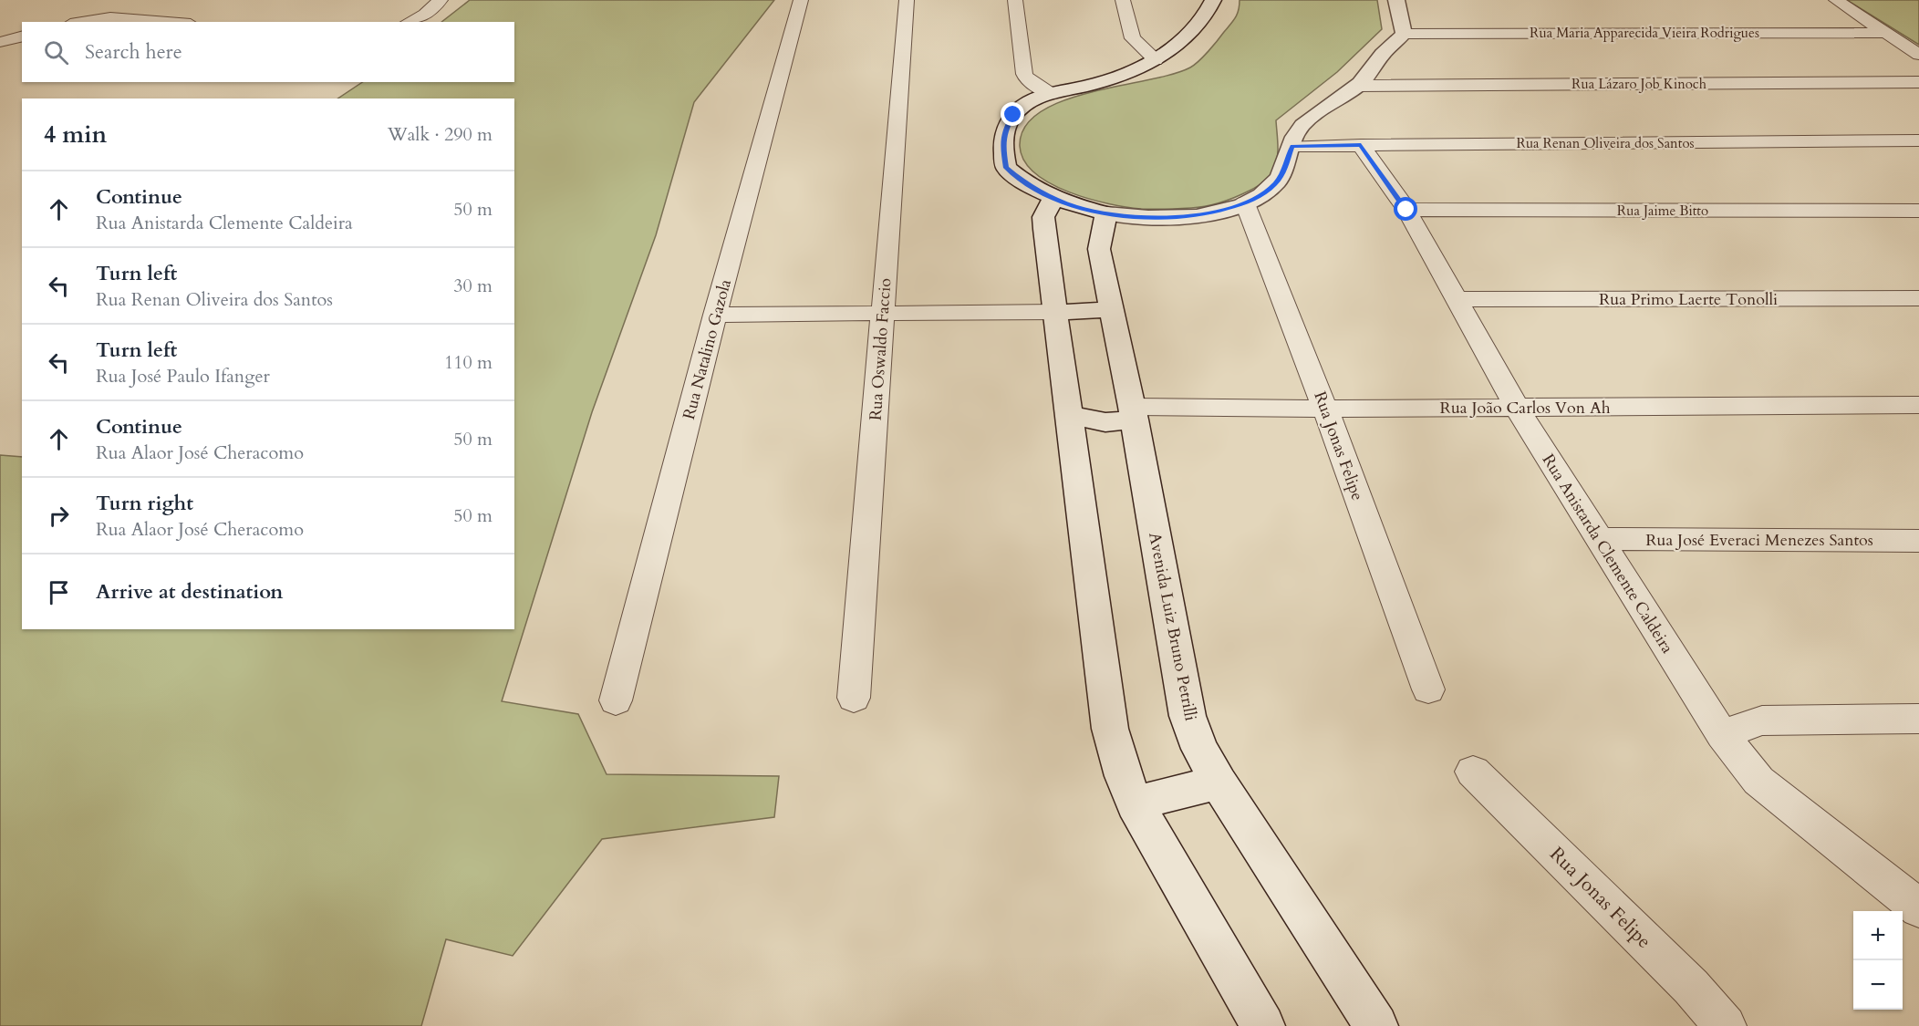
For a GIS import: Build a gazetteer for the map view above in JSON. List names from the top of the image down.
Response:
{
  "streets": {
    "main road": ["Avenida Luiz Bruno Petrilli"],
    "street": [
      "Rua Maria Apparecida Vieira Rodrigues",
      "Rua Lázaro Job Kinoch",
      "Rua Renan Oliveira dos Santos",
      "Rua Jaime Bitto",
      "Rua Primo Laerte Tonolli",
      "Rua Natalino Gazola",
      "Rua Oswaldo Faccio",
      "Rua João Carlos Von Ah",
      "Rua Jonas Felipe",
      "Rua José Everaci Menezes Santos",
      "Rua Anistarda Clemente Caldeira"
    ]
  },
  "crossings": [
    ["Rua Renan Oliveira dos Santos", "Rua Anistarda Clemente Caldeira"],
    ["Rua Jaime Bitto", "Rua Anistarda Clemente Caldeira"],
    ["Rua Primo Laerte Tonolli", "Rua Anistarda Clemente Caldeira"],
    ["Rua João Carlos Von Ah", "Rua Jonas Felipe"],
    ["Rua João Carlos Von Ah", "Rua Anistarda Clemente Caldeira"],
    ["Rua João Carlos Von Ah", "Avenida Luiz Bruno Petrilli"],
    ["Rua José Everaci Menezes Santos", "Rua Anistarda Clemente Caldeira"]
  ],
  "page": {
    "search": "Search here",
    "heading": ["4 min", "Walk · 290 m"],
    "list": [
      ["Continue", "Rua Anistarda Clemente Caldeira", "50 m"],
      ["Turn left", "Rua Renan Oliveira dos Santos", "30 m"],
      ["Turn left", "Rua José Paulo Ifanger", "110 m"],
      ["Continue", "Rua Alaor José Cheracomo", "50 m"],
      ["Turn right", "Rua Alaor José Cheracomo", "50 m"],
      "Arrive at destination"
    ],
    "map_buttons": ["+", "−"]
  }
}
